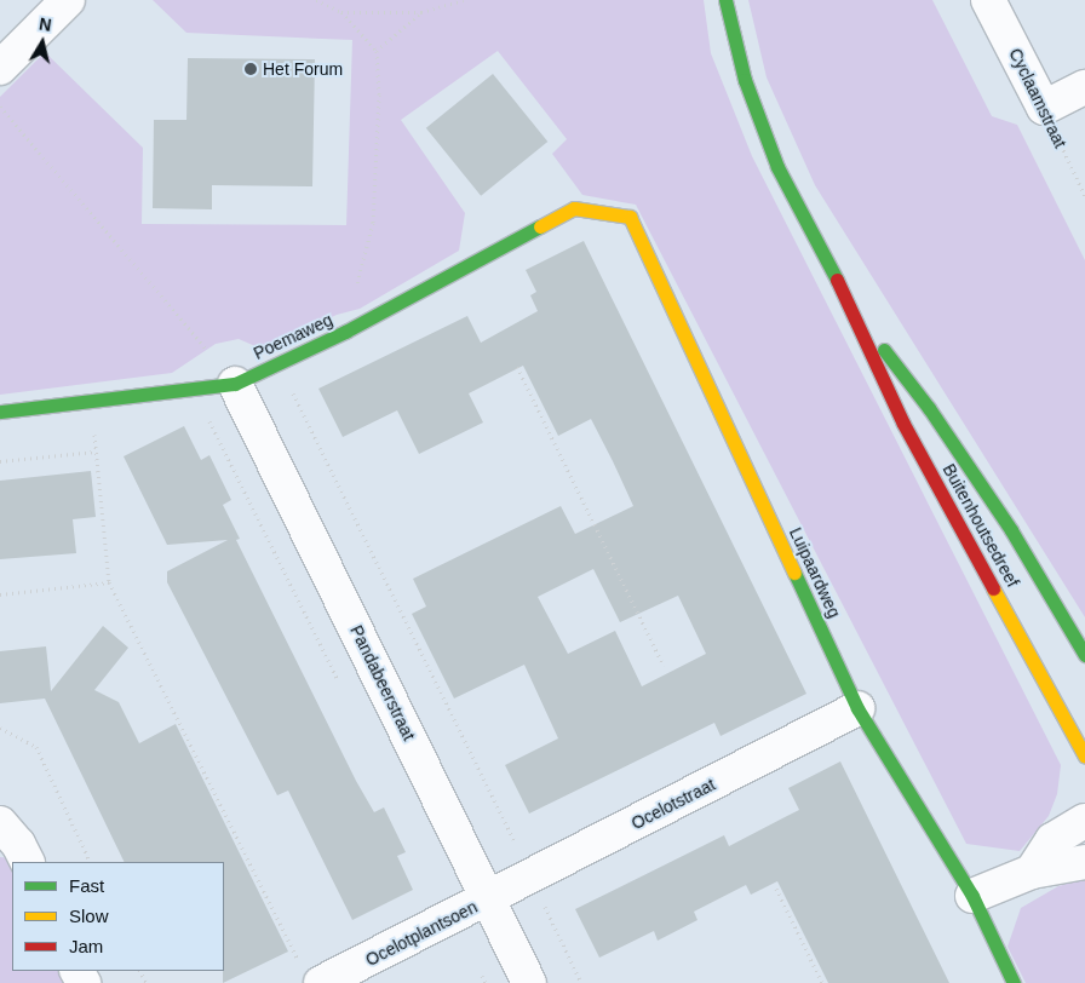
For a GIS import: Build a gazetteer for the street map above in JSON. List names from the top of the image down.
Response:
{
  "streets": {
    "street": [
      "Cyclaamstraat",
      "Poemaweg",
      "Buitenhoutsedreef",
      "Luipaardweg",
      "Pandabeerstraat",
      "Ocelotstraat",
      "Ocelotplantsoen"
    ]
  },
  "crossings": [
    ["Poemaweg", "Luipaardweg"],
    ["Poemaweg", "Pandabeerstraat"],
    ["Luipaardweg", "Ocelotstraat"],
    ["Pandabeerstraat", "Ocelotstraat"],
    ["Pandabeerstraat", "Ocelotplantsoen"],
    ["Ocelotstraat", "Ocelotplantsoen"]
  ],
  "places": ["Het Forum"],
  "legend": ["Fast", "Slow", "Jam"],
  "north": "top"
}
